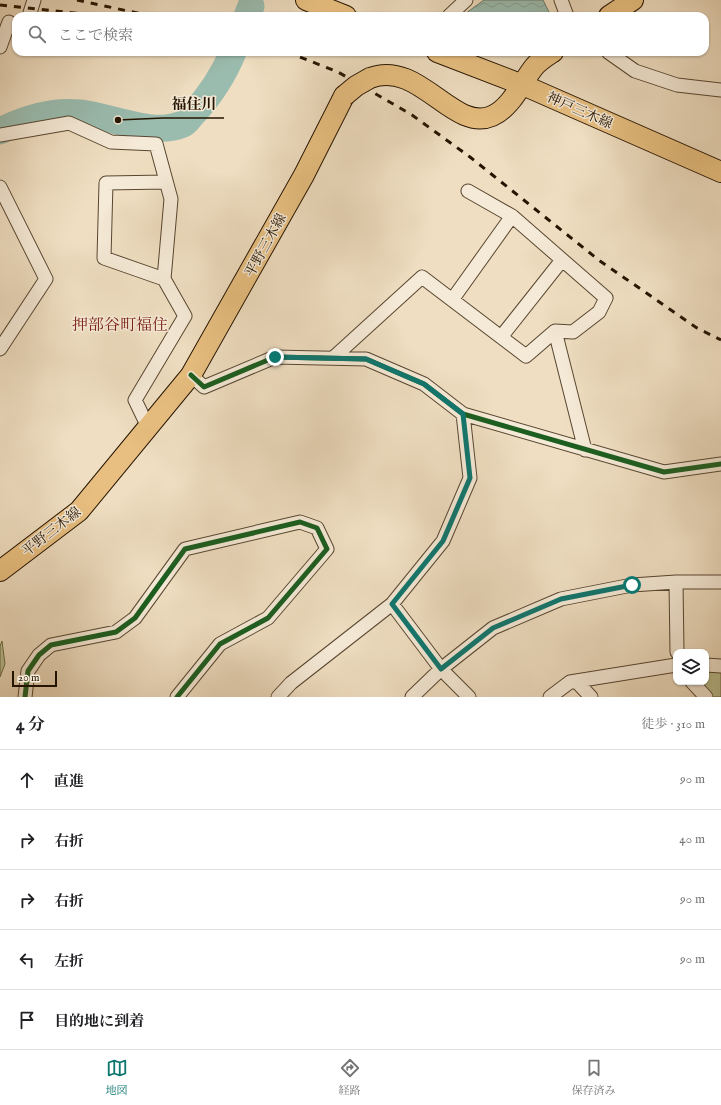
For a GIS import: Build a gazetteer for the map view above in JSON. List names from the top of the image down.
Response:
{
  "streets": {
    "main road": ["神戸三木線", "平野三木線"]
  },
  "crossings": [
    ["神戸三木線", "平野三木線"]
  ],
  "districts": ["押部谷町福住"],
  "places": ["福住川"],
  "scale_bar": "20 m",
  "page": {
    "search": "ここで検索",
    "scale": "20 m",
    "heading": ["4 分", "徒歩 · 310 m"],
    "list": [
      ["直進", "90 m"],
      ["右折", "40 m"],
      ["右折", "90 m"],
      ["左折", "90 m"],
      "目的地に到着"
    ],
    "nav": ["地図", "経路", "保存済み"]
  }
}
